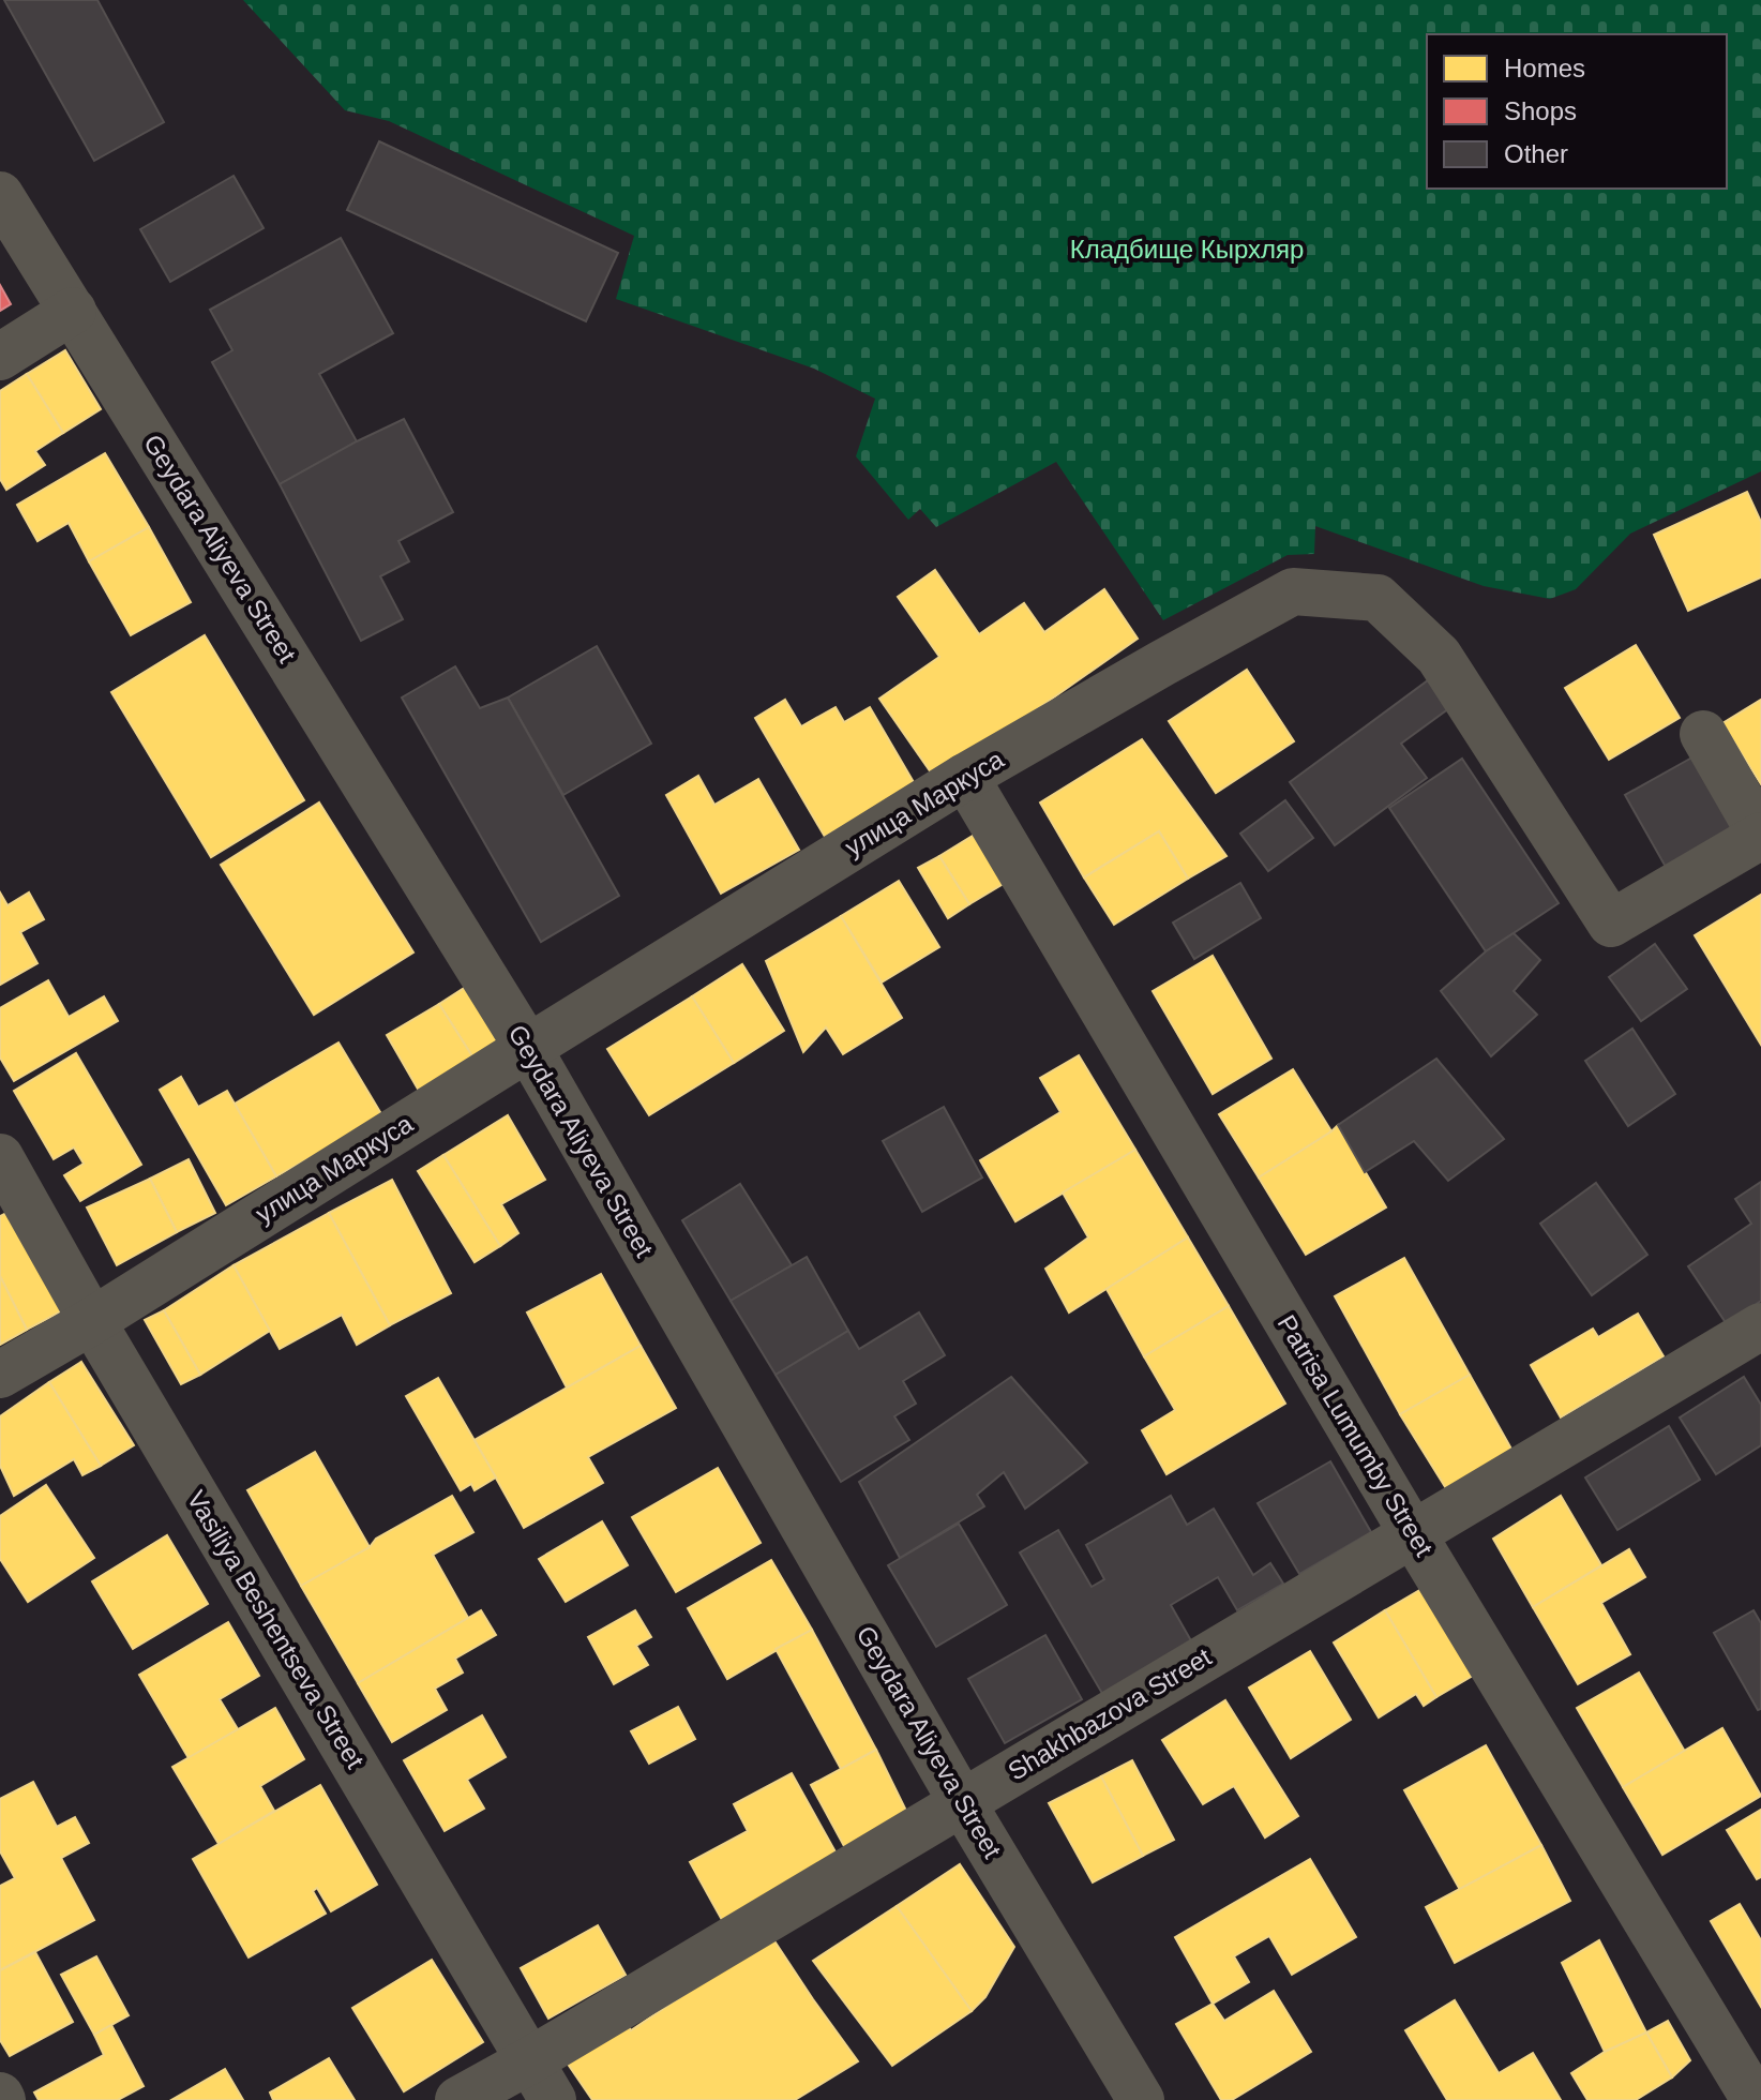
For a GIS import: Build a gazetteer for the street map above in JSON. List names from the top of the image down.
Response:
{
  "streets": {
    "street": [
      "Geydara Aliyeva Street",
      "улица Маркуса",
      "Patrisa Lumumby Street",
      "Vasiliya Beshentseva Street",
      "Shakhbazova Street"
    ]
  },
  "crossings": [
    ["Geydara Aliyeva Street", "улица Маркуса"],
    ["Geydara Aliyeva Street", "Shakhbazova Street"],
    ["улица Маркуса", "Patrisa Lumumby Street"],
    ["улица Маркуса", "Vasiliya Beshentseva Street"],
    ["Patrisa Lumumby Street", "Shakhbazova Street"],
    ["Vasiliya Beshentseva Street", "Shakhbazova Street"]
  ],
  "parks": ["Кладбище Кырхляр"],
  "legend": ["Homes", "Shops", "Other"]
}
